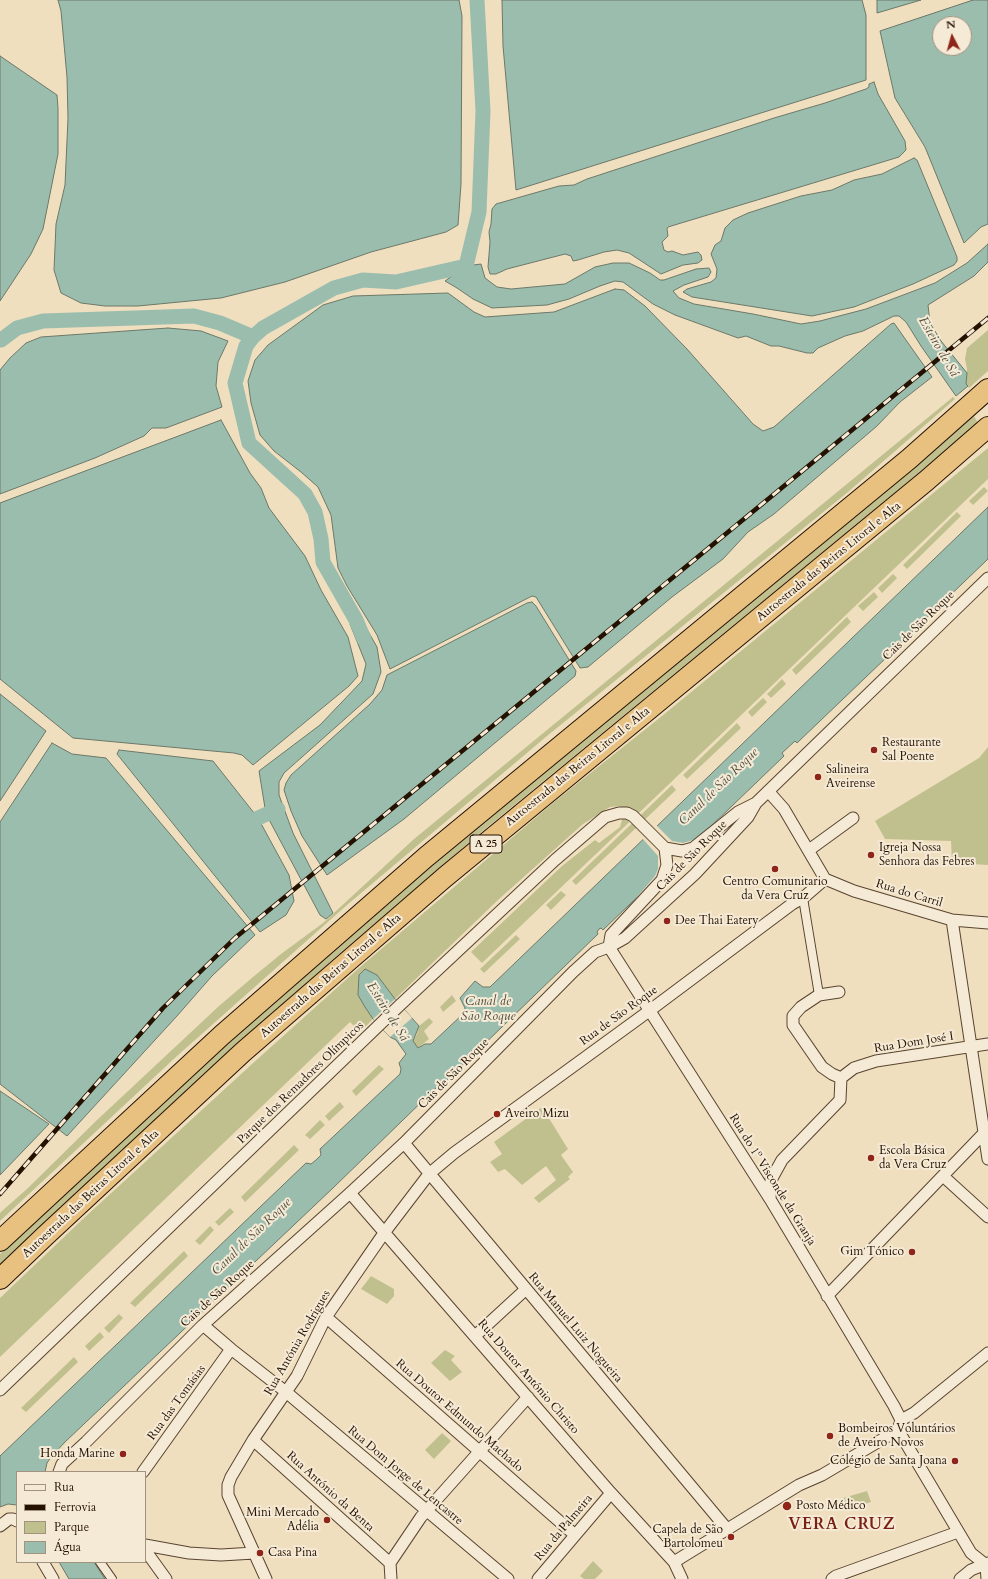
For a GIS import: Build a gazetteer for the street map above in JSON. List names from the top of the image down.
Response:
{
  "streets": {
    "highway": ["Autoestrada das Beiras Litoral e Alta", "A 25"],
    "street": [
      "Cais de São Roque",
      "Rua do Carril",
      "Rua de São Roque",
      "Rua Dom José I",
      "Parque dos Remadores Olímpicos",
      "Rua do 1º Visconde da Granja",
      "Rua Manuel Luiz Nogueira",
      "Rua Antónia Rodrigues",
      "Rua Doutor António Christo",
      "Rua das Tomásias",
      "Rua Doutor Edmundo Machado",
      "Rua Dom Jorge de Lencastre",
      "Rua António da Benta",
      "Rua da Palmeira"
    ]
  },
  "crossings": [
    ["Cais de São Roque", "Rua do 1º Visconde da Granja"],
    ["Cais de São Roque", "Rua Manuel Luiz Nogueira"],
    ["Cais de São Roque", "Rua Doutor António Christo"],
    ["Cais de São Roque", "Rua Dom Jorge de Lencastre"],
    ["Rua do Carril", "Rua de São Roque"],
    ["Rua de São Roque", "Rua do 1º Visconde da Granja"],
    ["Rua de São Roque", "Rua Manuel Luiz Nogueira"],
    ["Rua de São Roque", "Rua Antónia Rodrigues"],
    ["Rua Manuel Luiz Nogueira", "Rua Antónia Rodrigues"],
    ["Rua Antónia Rodrigues", "Rua Doutor António Christo"],
    ["Rua Antónia Rodrigues", "Rua Doutor Edmundo Machado"],
    ["Rua Antónia Rodrigues", "Rua Dom Jorge de Lencastre"],
    ["Rua Antónia Rodrigues", "Rua António da Benta"],
    ["Rua Doutor António Christo", "Rua da Palmeira"],
    ["Rua das Tomásias", "Rua Dom Jorge de Lencastre"],
    ["Rua Doutor Edmundo Machado", "Rua da Palmeira"]
  ],
  "districts": ["VERA CRUZ"],
  "water": ["Esteiro de Sá", "Canal de São Roque"],
  "places": [
    "Restaurante Sal Poente",
    "Salineira Aveirense",
    "Igreja Nossa Senhora das Febres",
    "Centro Comunitario da Vera Cruz",
    "Dee Thai Eatery",
    "Aveiro Mizu",
    "Escola Básica da Vera Cruz",
    "Gim Tónico",
    "Bombeiros Voluntários de Aveiro Novos",
    "Honda Marine",
    "Colégio de Santa Joana",
    "Posto Médico",
    "Mini Mercado Adélia",
    "Capela de São Bartolomeu",
    "Casa Pina"
  ],
  "legend": [
    "Rua",
    "Ferrovia",
    "Parque",
    "Água"
  ],
  "north": "top"
}
